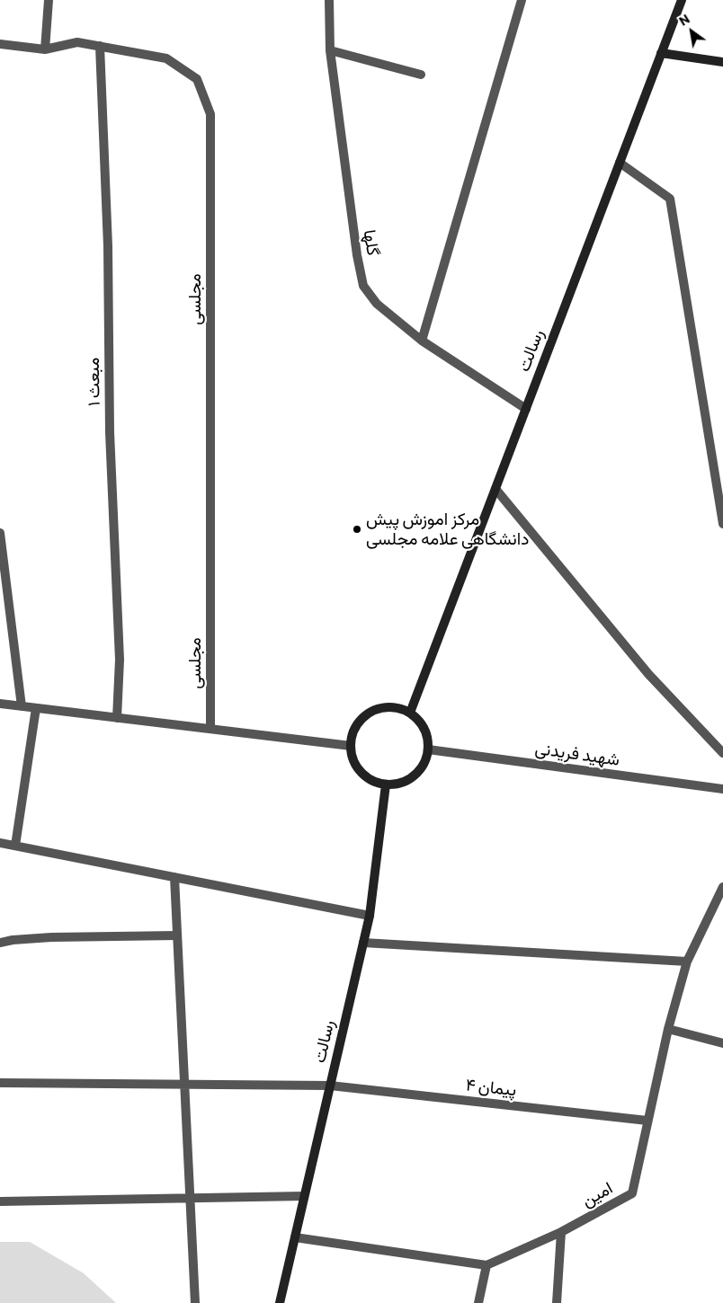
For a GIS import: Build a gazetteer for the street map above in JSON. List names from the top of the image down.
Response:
{
  "streets": {
    "street": [
      "گلها",
      "مجلسی",
      "رسالت",
      "مبعث ۱",
      "شهید فریدنی",
      "پیمان ۴",
      "امین"
    ]
  },
  "crossings": [
    ["گلها", "رسالت"],
    ["مجلسی", "مبعث ۱"],
    ["رسالت", "شهید فریدنی"],
    ["رسالت", "پیمان ۴"],
    ["پیمان ۴", "امین"]
  ],
  "places": ["مرکز اموزش پیش دانشگاهی علامه مجلسی"],
  "north": "top left"
}
